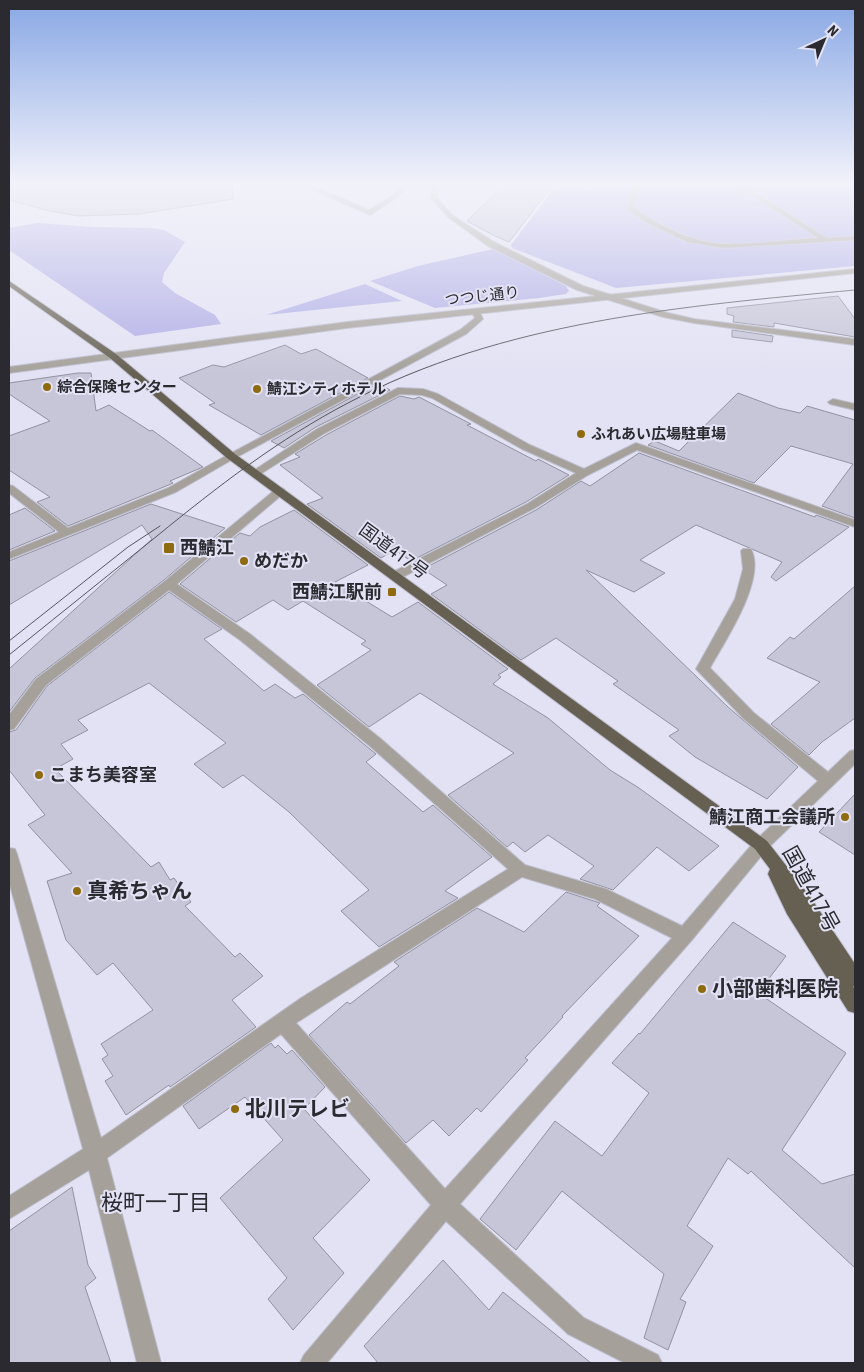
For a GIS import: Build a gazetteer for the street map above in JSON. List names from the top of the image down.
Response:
{
  "streets": {
    "highway": ["国道417号"],
    "street": ["つつじ通り"]
  },
  "crossings": [
    ["つつじ通り", "国道417号"]
  ],
  "districts": ["桜町一丁目"],
  "places": {
    "other": [
      "綜合保険センター",
      "鯖江シティホテル",
      "ふれあい広場駐車場",
      "めだか",
      "こまち美容室",
      "鯖江商工会議所",
      "真希ちゃん",
      "小部歯科医院",
      "北川テレビ"
    ],
    "transit": ["西鯖江", "西鯖江駅前"]
  },
  "north": "top right"
}
